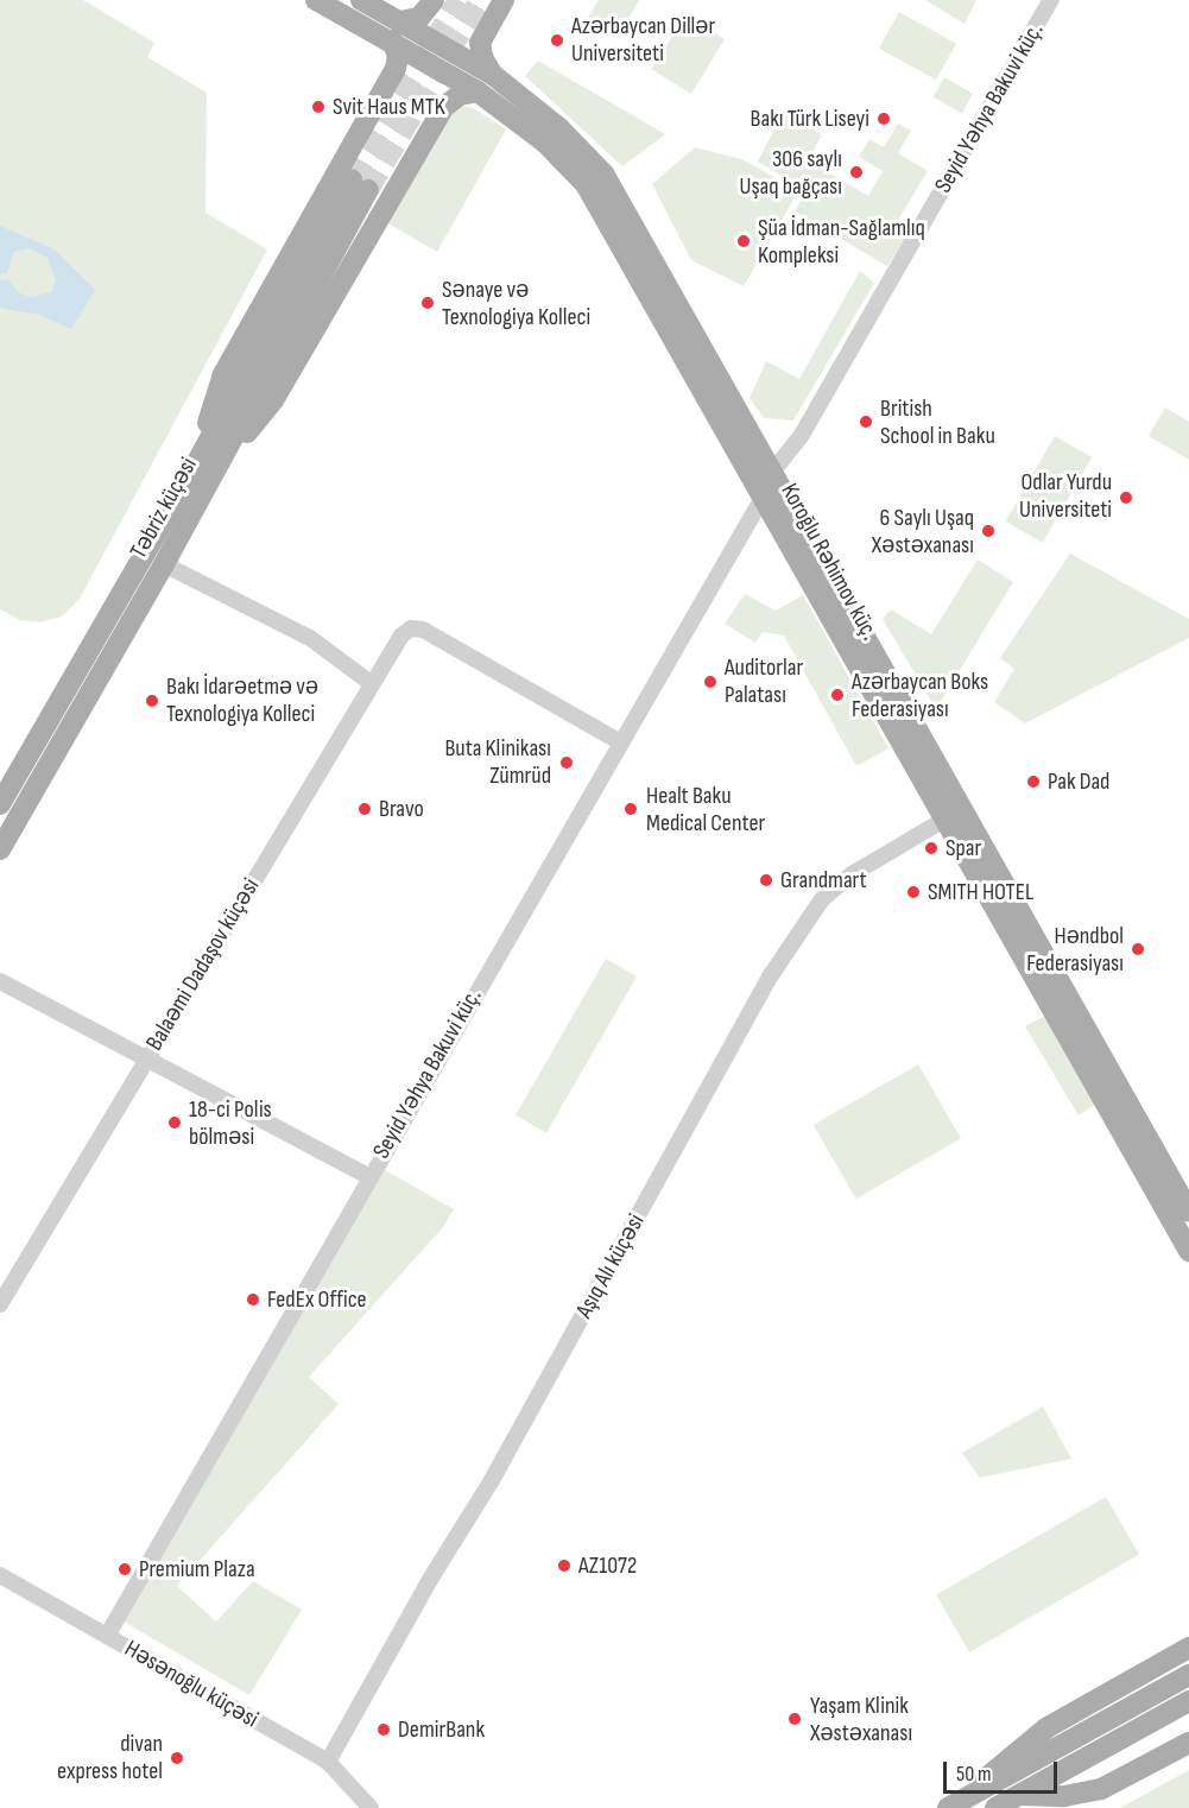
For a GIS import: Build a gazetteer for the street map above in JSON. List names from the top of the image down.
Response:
{
  "streets": {
    "main road": ["Təbriz küçəsi", "Koroğlu Rəhimov küç."],
    "street": [
      "Seyid Yəhya Bakuvi küç.",
      "Balaəmi Dadaşov küçəsi",
      "Aşıq Alı küçəsi",
      "Həsənoğlu küçəsi"
    ]
  },
  "crossings": [
    ["Seyid Yəhya Bakuvi küç.", "Koroğlu Rəhimov küç."],
    ["Seyid Yəhya Bakuvi küç.", "Balaəmi Dadaşov küçəsi"],
    ["Seyid Yəhya Bakuvi küç.", "Həsənoğlu küçəsi"],
    ["Koroğlu Rəhimov küç.", "Aşıq Alı küçəsi"],
    ["Aşıq Alı küçəsi", "Həsənoğlu küçəsi"]
  ],
  "places": [
    "Azərbaycan Dillər Universiteti",
    "Svit Haus MTK",
    "Bakı Türk Liseyi",
    "306 saylı Uşaq bağçası",
    "Şüa İdman-Sağlamlıq Kompleksi",
    "Sənaye və Texnologiya Kolleci",
    "British School in Baku",
    "Odlar Yurdu Universiteti",
    "6 Saylı Uşaq Xəstəxanası",
    "Auditorlar Palatası",
    "Azərbaycan Boks Federasiyası",
    "Bakı İdarəetmə və Texnologiya Kolleci",
    "Buta Klinikası Zümrüd",
    "Pak Dad",
    "Bravo",
    "Healt Baku Medical Center",
    "Spar",
    "Grandmart",
    "SMITH HOTEL",
    "Həndbol Federasiyası",
    "18-ci Polis bölməsi",
    "FedEx Office",
    "AZ1072",
    "Premium Plaza",
    "Yaşam Klinik Xəstəxanası",
    "DemirBank",
    "divan express hotel"
  ],
  "scale_bar": "50 m"
}
